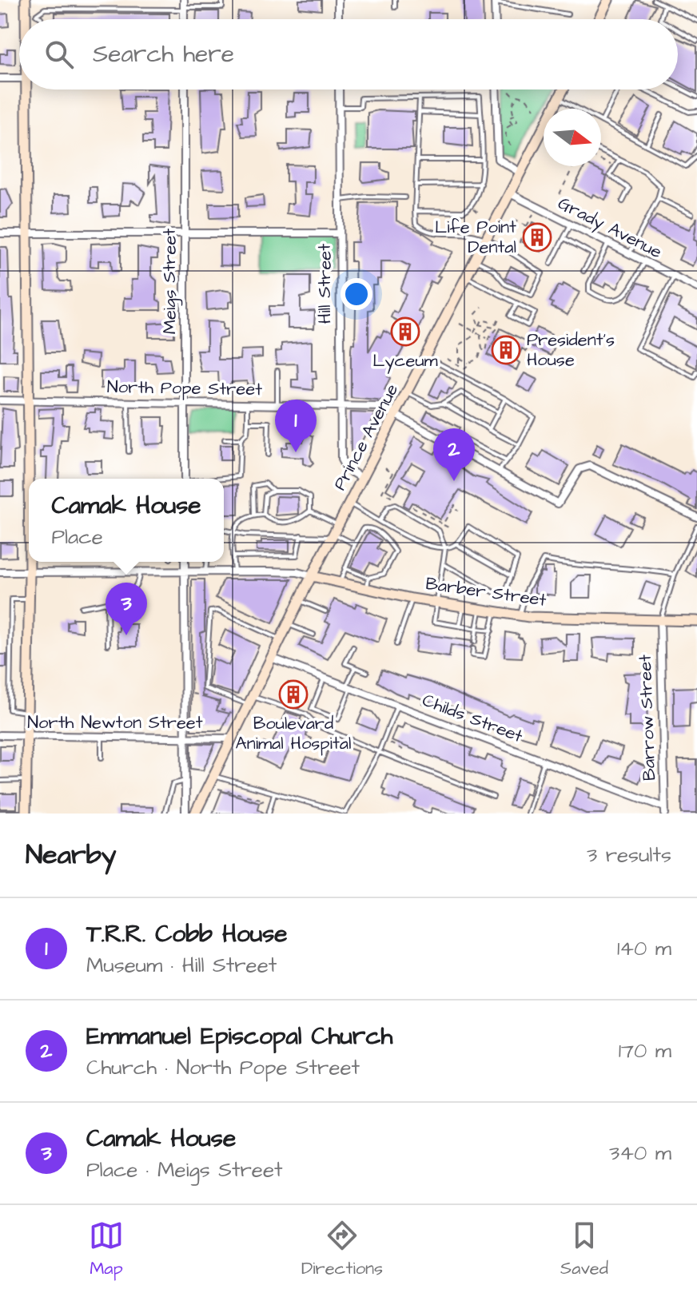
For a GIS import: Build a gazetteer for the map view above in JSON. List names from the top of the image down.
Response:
{
  "streets": {
    "street": [
      "Grady Avenue",
      "Meigs Street",
      "Hill Street",
      "North Pope Street",
      "Prince Avenue",
      "Barber Street",
      "Barrow Street",
      "Childs Street",
      "North Newton Street"
    ]
  },
  "crossings": [
    ["Grady Avenue", "Prince Avenue"],
    ["Meigs Street", "North Pope Street"],
    ["Hill Street", "North Pope Street"],
    ["Hill Street", "Prince Avenue"],
    ["North Pope Street", "Prince Avenue"],
    ["Prince Avenue", "Barber Street"],
    ["Prince Avenue", "Childs Street"],
    ["Prince Avenue", "North Newton Street"],
    ["Barber Street", "Barrow Street"],
    ["Barrow Street", "Childs Street"]
  ],
  "places": {
    "building": [
      "Life Point Dental",
      "Lyceum",
      "President's House",
      "Boulevard Animal Hospital"
    ]
  },
  "north": "right",
  "page": {
    "search": "Search here",
    "pins": ["1", "2", "3"],
    "popup": ["Camak House", "Place"],
    "heading": ["Nearby", "3 results"],
    "list": [
      {
        "mark": "1",
        "name": "T.R.R. Cobb House",
        "note": "Museum · Hill Street",
        "value": "140 m"
      },
      {
        "mark": "2",
        "name": "Emmanuel Episcopal Church",
        "note": "Church · North Pope Street",
        "value": "170 m"
      },
      {
        "mark": "3",
        "name": "Camak House",
        "note": "Place · Meigs Street",
        "value": "340 m"
      }
    ],
    "nav": ["Map", "Directions", "Saved"]
  }
}
